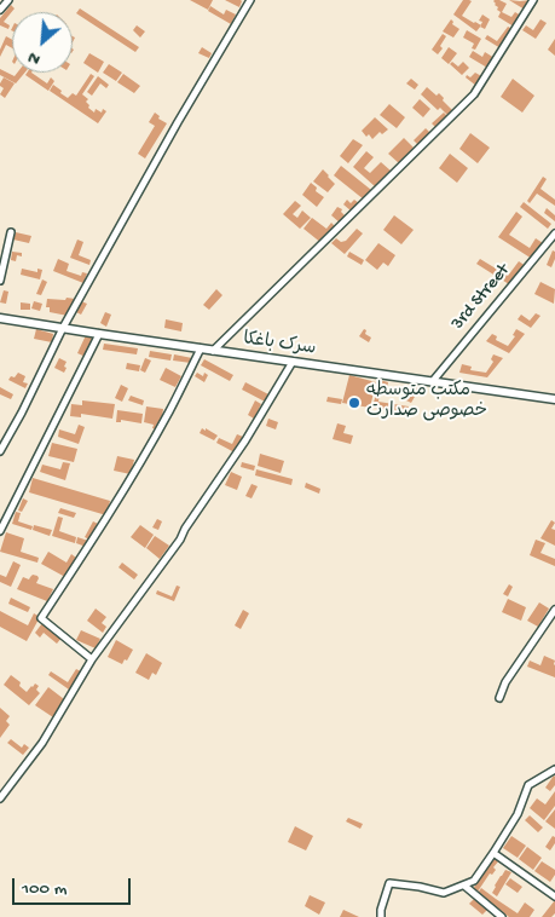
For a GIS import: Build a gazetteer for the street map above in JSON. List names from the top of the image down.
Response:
{
  "streets": {
    "street": ["3rd Street", "سرک باغکا"]
  },
  "crossings": [
    ["3rd Street", "سرک باغکا"]
  ],
  "places": ["مکتب متوسطه خصوصی صدارت"],
  "scale_bar": "100 m",
  "north": "bottom left"
}
